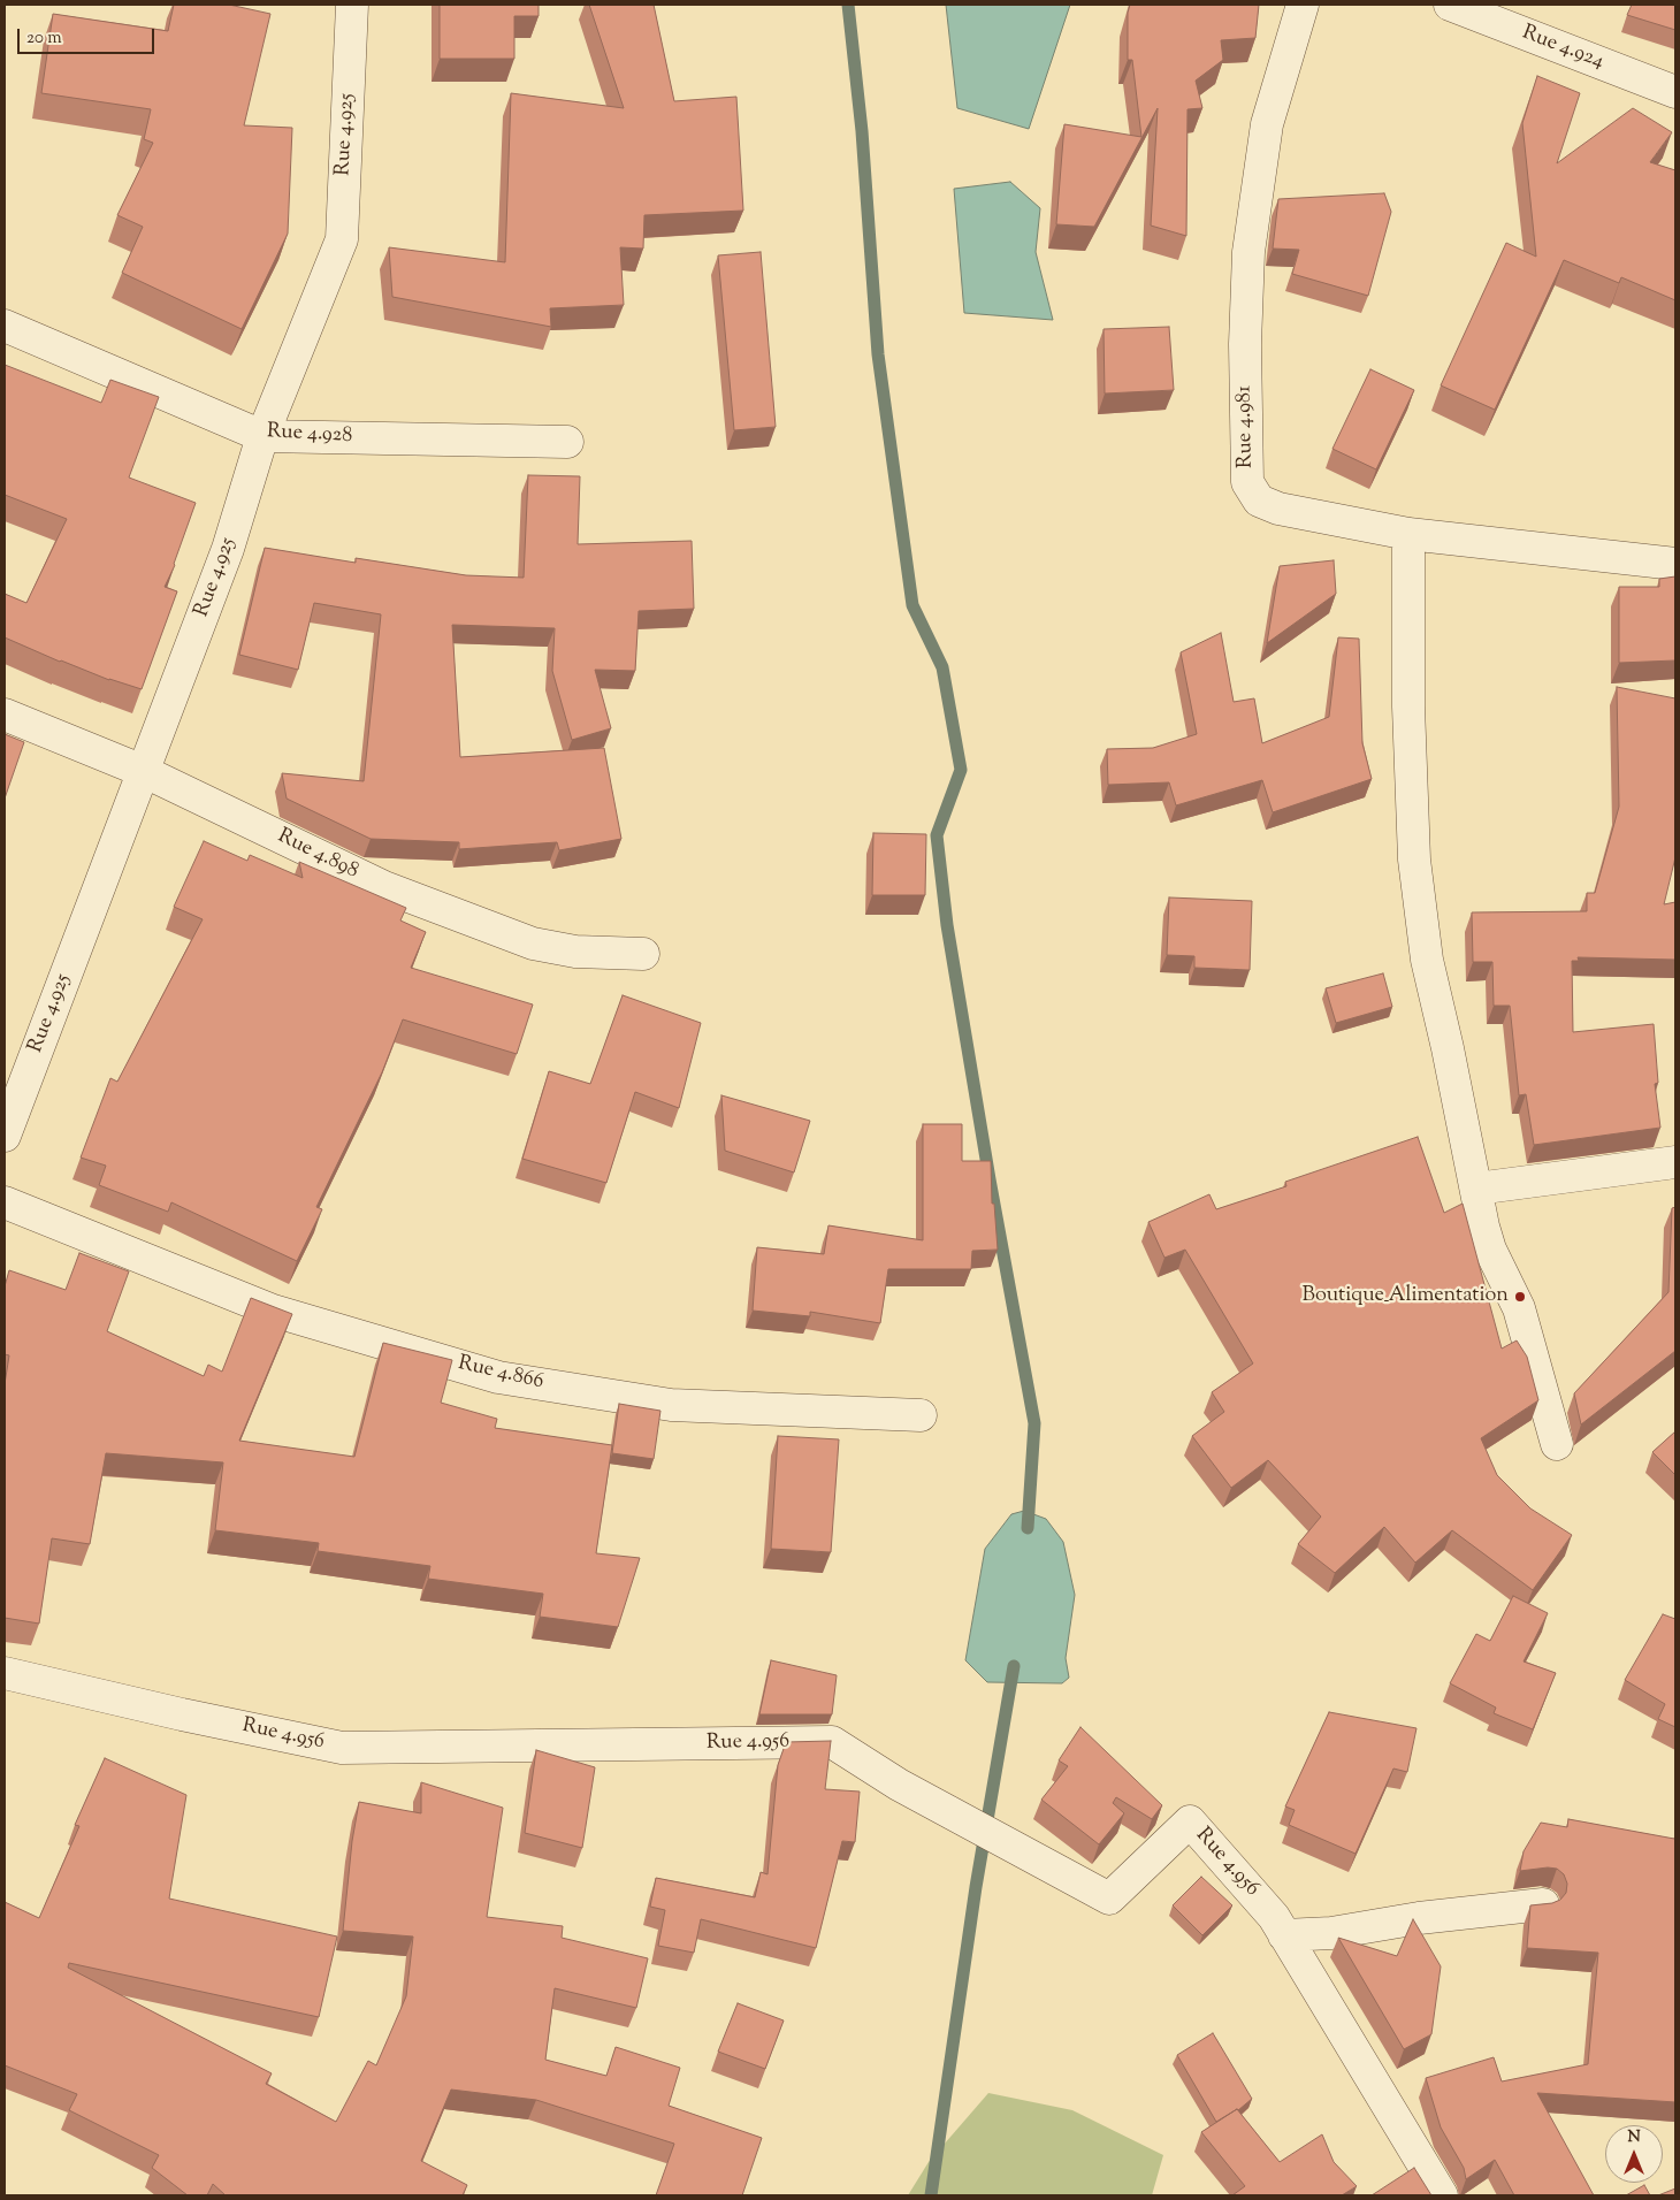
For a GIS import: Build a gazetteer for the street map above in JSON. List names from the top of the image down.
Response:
{
  "streets": {
    "street": [
      "Rue 4.924",
      "Rue 4.925",
      "Rue 4.981",
      "Rue 4.928",
      "Rue 4.898",
      "Rue 4.866",
      "Rue 4.956"
    ]
  },
  "crossings": [
    ["Rue 4.925", "Rue 4.928"],
    ["Rue 4.925", "Rue 4.898"]
  ],
  "places": ["Boutique_Alimentation"],
  "scale_bar": "20 m",
  "north": "top"
}
